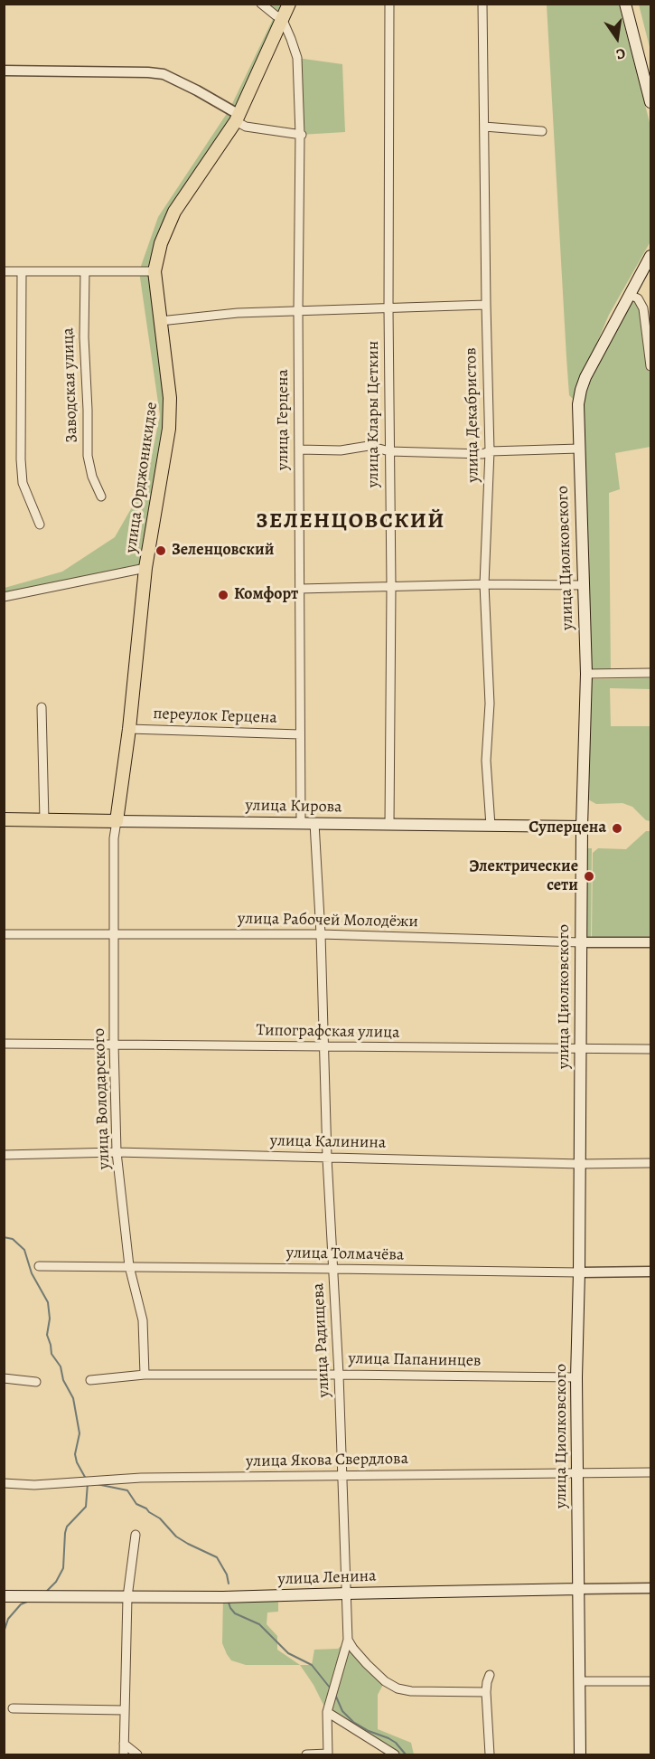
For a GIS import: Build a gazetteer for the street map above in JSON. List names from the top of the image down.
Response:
{
  "streets": {
    "main road": [
      "улица Орджоникидзе",
      "улица Циолковского",
      "улица Кирова",
      "улица Ленина"
    ],
    "street": [
      "Заводская улица",
      "улица Клары Цеткин",
      "улица Декабристов",
      "улица Герцена",
      "переулок Герцена",
      "улица Рабочей Молодёжи",
      "Типографская улица",
      "улица Володарского",
      "улица Калинина",
      "улица Толмачёва",
      "улица Радищева",
      "улица Папанинцев",
      "улица Якова Свердлова"
    ]
  },
  "crossings": [
    ["улица Клары Цеткин", "улица Кирова"],
    ["улица Декабристов", "улица Кирова"],
    ["улица Герцена", "улица Орджоникидзе"],
    ["улица Герцена", "переулок Герцена"],
    ["улица Герцена", "улица Кирова"],
    ["улица Орджоникидзе", "переулок Герцена"],
    ["улица Орджоникидзе", "улица Кирова"],
    ["улица Орджоникидзе", "улица Володарского"],
    ["улица Циолковского", "улица Кирова"],
    ["улица Циолковского", "улица Рабочей Молодёжи"],
    ["улица Циолковского", "Типографская улица"],
    ["улица Циолковского", "улица Калинина"],
    ["улица Циолковского", "улица Толмачёва"],
    ["улица Циолковского", "улица Папанинцев"],
    ["улица Циолковского", "улица Якова Свердлова"],
    ["улица Циолковского", "улица Ленина"],
    ["улица Кирова", "улица Володарского"],
    ["улица Кирова", "улица Радищева"],
    ["улица Рабочей Молодёжи", "улица Володарского"],
    ["улица Рабочей Молодёжи", "улица Радищева"],
    ["Типографская улица", "улица Володарского"],
    ["Типографская улица", "улица Радищева"],
    ["улица Володарского", "улица Калинина"],
    ["улица Володарского", "улица Толмачёва"],
    ["улица Володарского", "улица Папанинцев"],
    ["улица Калинина", "улица Радищева"],
    ["улица Толмачёва", "улица Радищева"],
    ["улица Радищева", "улица Папанинцев"],
    ["улица Радищева", "улица Якова Свердлова"],
    ["улица Радищева", "улица Ленина"]
  ],
  "districts": ["ЗЕЛЕНЦОВСКИЙ"],
  "places": [
    "Зеленцовский",
    "Комфорт",
    "Суперцена",
    "Электрические сети"
  ],
  "north": "bottom"
}
